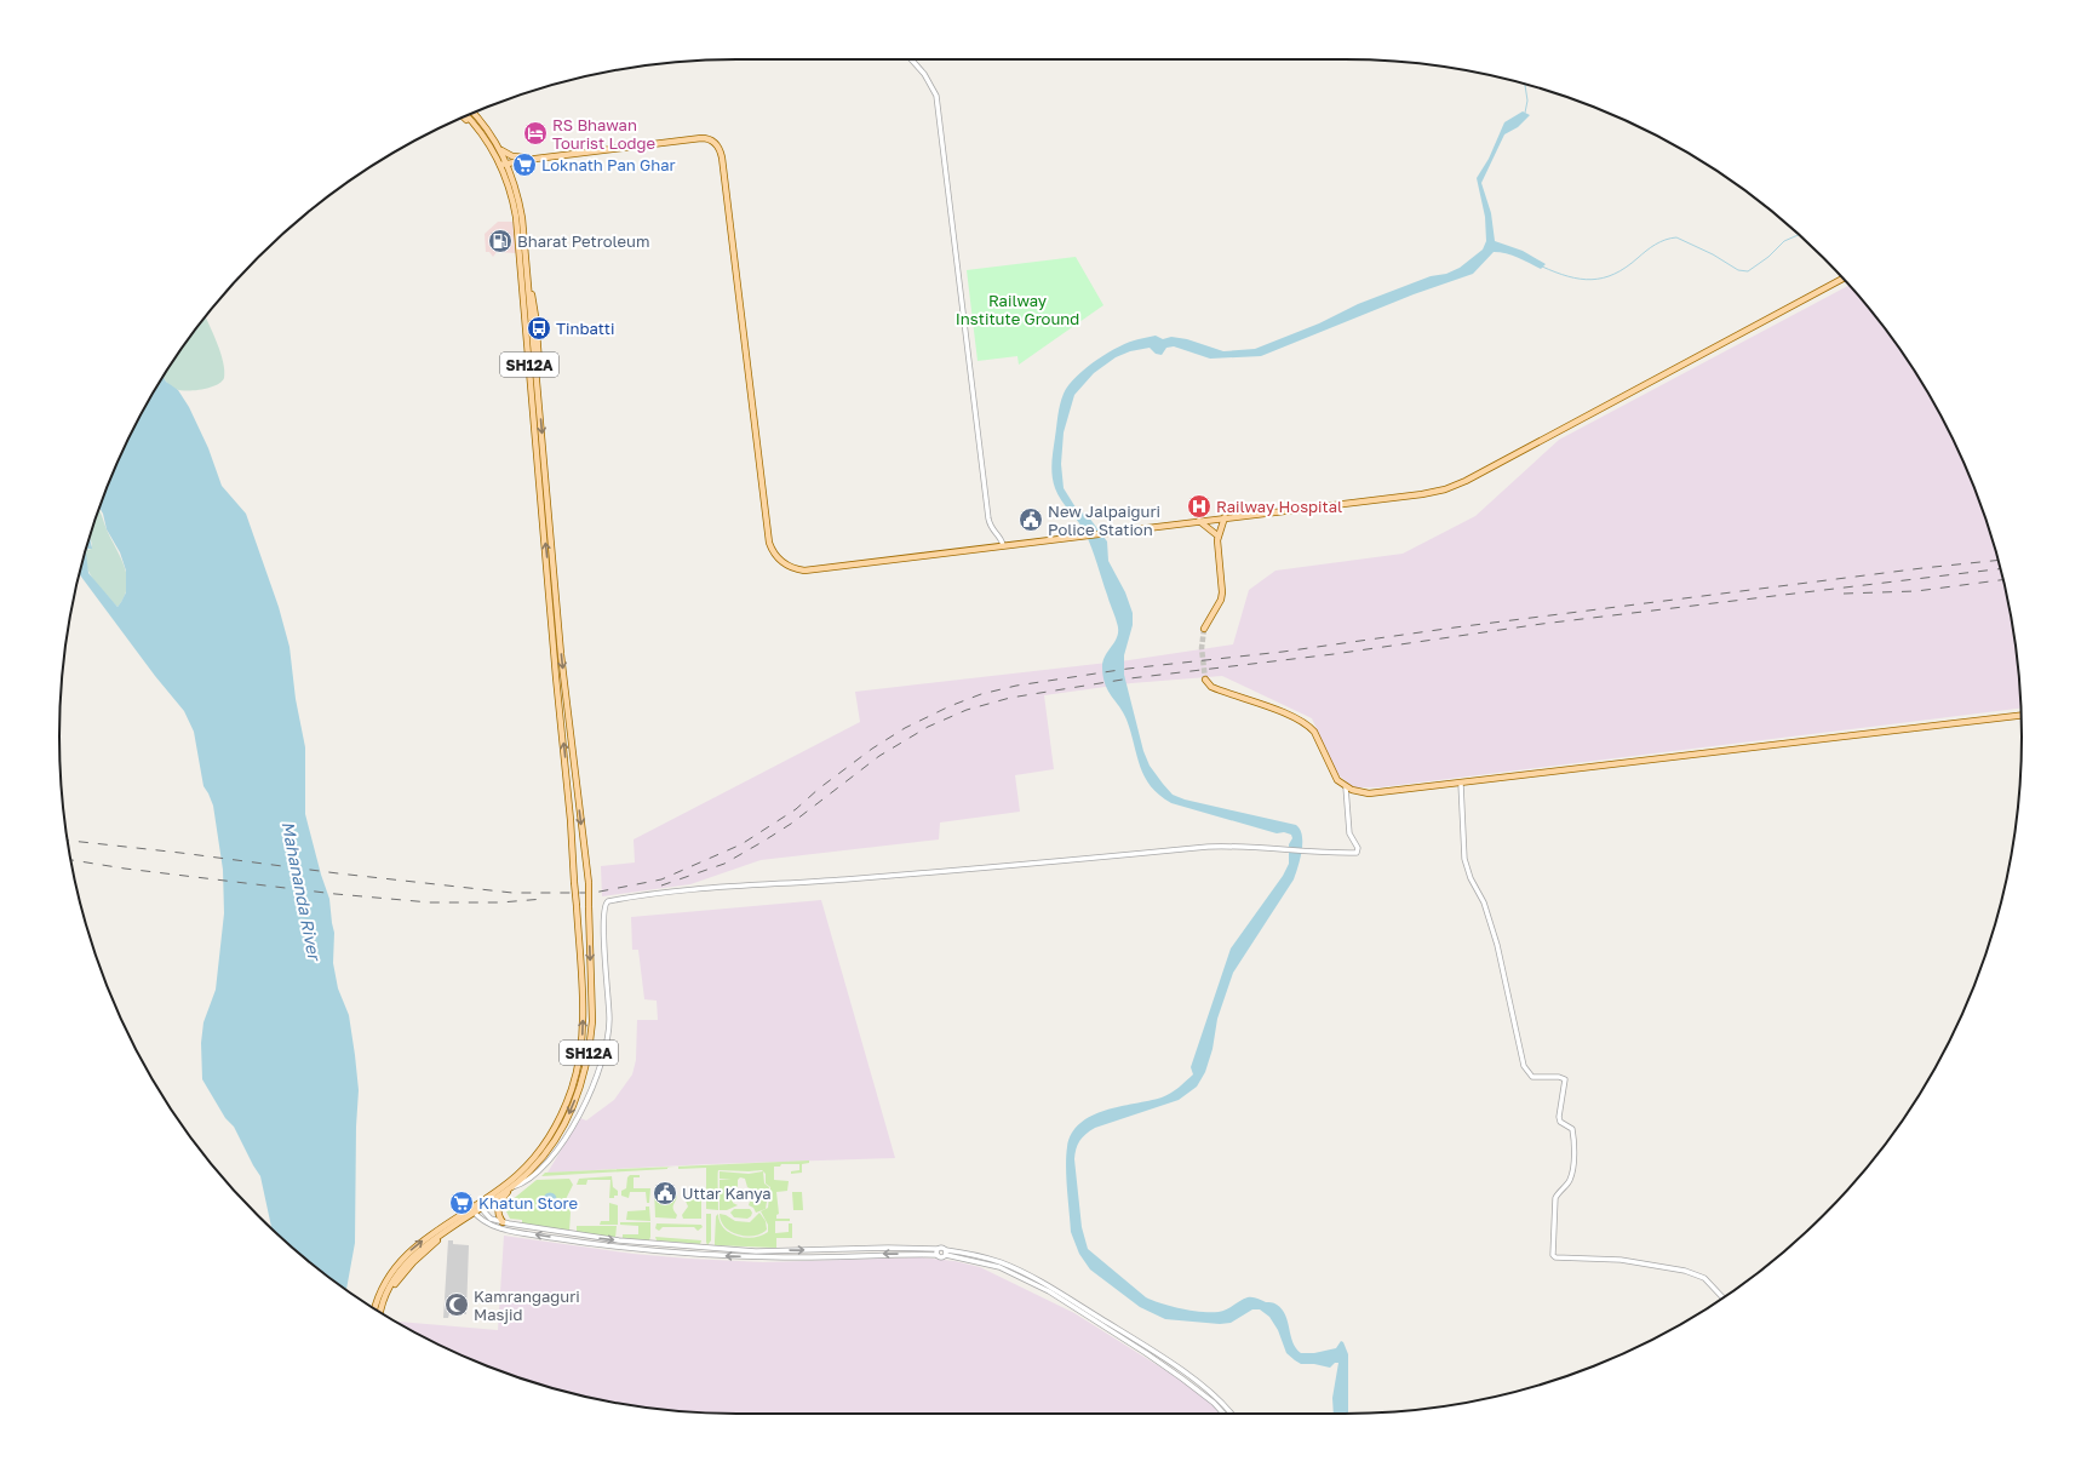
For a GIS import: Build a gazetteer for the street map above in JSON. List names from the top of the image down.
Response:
{
  "streets": {
    "main road": ["SH12A"]
  },
  "water": ["Mahananda River"],
  "parks": ["Railway Institute Ground"],
  "places": {
    "hotel": ["RS Bhawan Tourist Lodge"],
    "supermarket": ["Loknath Pan Ghar", "Khatun Store"],
    "fuel station": ["Bharat Petroleum"],
    "bus stop": ["Tinbatti"],
    "hospital": ["Railway Hospital"],
    "public building": ["New Jalpaiguri Police Station", "Uttar Kanya"],
    "mosque": ["Kamrangaguri Masjid"]
  }
}
